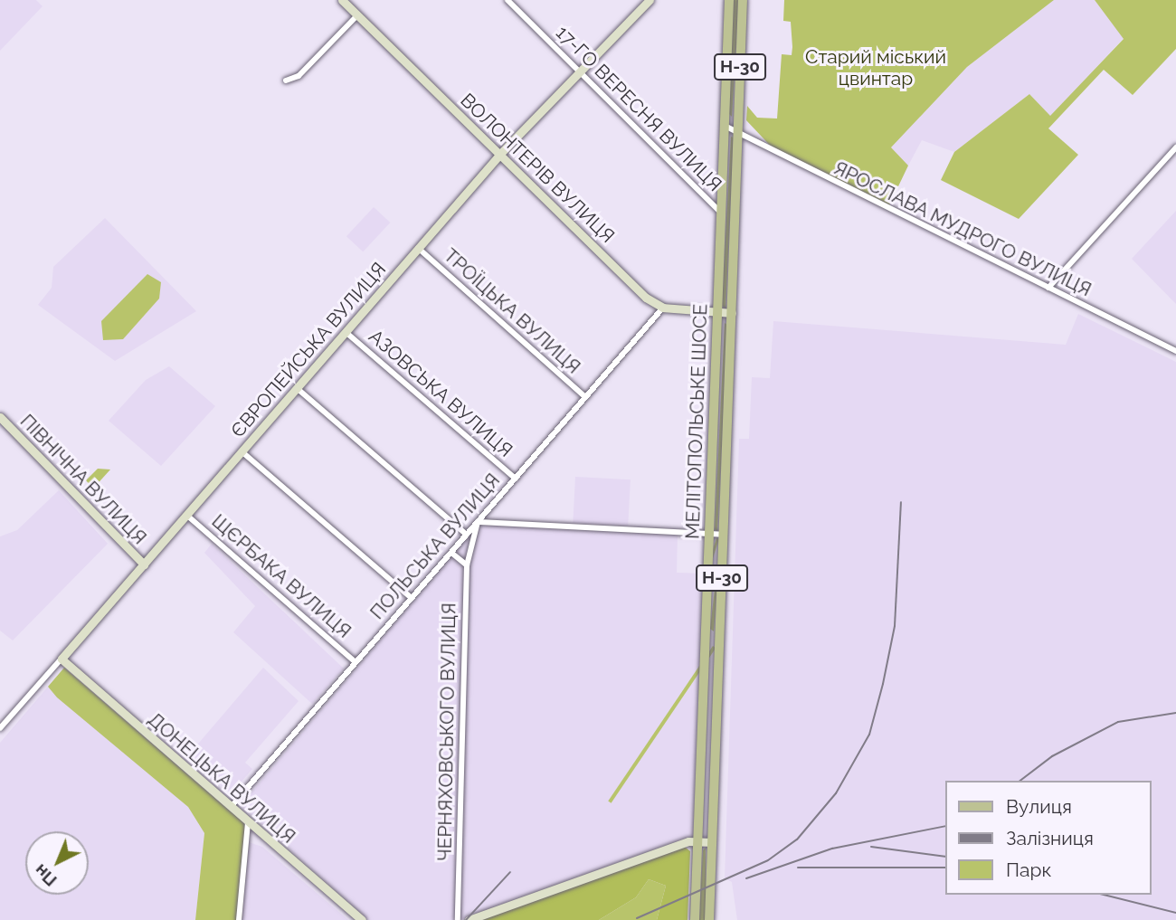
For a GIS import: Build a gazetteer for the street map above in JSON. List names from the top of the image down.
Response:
{
  "streets": {
    "main road": ["Н-30", "МЕЛІТОПОЛЬСЬКЕ ШОСЕ"],
    "street": [
      "17-ГО ВЕРЕСНЯ ВУЛИЦЯ",
      "ВОЛОНТЕРІВ ВУЛИЦЯ",
      "ЯРОСЛАВА МУДРОГО ВУЛИЦЯ",
      "ТРОЇЦЬКА ВУЛИЦЯ",
      "ЄВРОПЕЙСЬКА ВУЛИЦЯ",
      "АЗОВСЬКА ВУЛИЦЯ",
      "ПІВНІЧНА ВУЛИЦЯ",
      "ПОЛЬСЬКА ВУЛИЦЯ",
      "ЩЄРБАКА ВУЛИЦЯ",
      "ЧЕРНЯХОВСЬКОГО ВУЛИЦЯ",
      "ДОНЕЦЬКА ВУЛИЦЯ"
    ]
  },
  "crossings": [
    ["17-ГО ВЕРЕСНЯ ВУЛИЦЯ", "ЄВРОПЕЙСЬКА ВУЛИЦЯ"],
    ["17-ГО ВЕРЕСНЯ ВУЛИЦЯ", "МЕЛІТОПОЛЬСЬКЕ ШОСЕ"],
    ["ВОЛОНТЕРІВ ВУЛИЦЯ", "ЄВРОПЕЙСЬКА ВУЛИЦЯ"],
    ["ВОЛОНТЕРІВ ВУЛИЦЯ", "ПОЛЬСЬКА ВУЛИЦЯ"],
    ["ЯРОСЛАВА МУДРОГО ВУЛИЦЯ", "МЕЛІТОПОЛЬСЬКЕ ШОСЕ"],
    ["ТРОЇЦЬКА ВУЛИЦЯ", "ЄВРОПЕЙСЬКА ВУЛИЦЯ"],
    ["ТРОЇЦЬКА ВУЛИЦЯ", "ПОЛЬСЬКА ВУЛИЦЯ"],
    ["ЄВРОПЕЙСЬКА ВУЛИЦЯ", "АЗОВСЬКА ВУЛИЦЯ"],
    ["ЄВРОПЕЙСЬКА ВУЛИЦЯ", "ПІВНІЧНА ВУЛИЦЯ"],
    ["ЄВРОПЕЙСЬКА ВУЛИЦЯ", "ЩЄРБАКА ВУЛИЦЯ"],
    ["ЄВРОПЕЙСЬКА ВУЛИЦЯ", "ДОНЕЦЬКА ВУЛИЦЯ"],
    ["АЗОВСЬКА ВУЛИЦЯ", "ПОЛЬСЬКА ВУЛИЦЯ"],
    ["ПОЛЬСЬКА ВУЛИЦЯ", "ЩЄРБАКА ВУЛИЦЯ"],
    ["ПОЛЬСЬКА ВУЛИЦЯ", "ЧЕРНЯХОВСЬКОГО ВУЛИЦЯ"],
    ["ПОЛЬСЬКА ВУЛИЦЯ", "ДОНЕЦЬКА ВУЛИЦЯ"]
  ],
  "parks": ["Старий міський цвинтар"],
  "legend": ["Вулиця", "Залізниця", "Парк"],
  "north": "bottom left"
}
